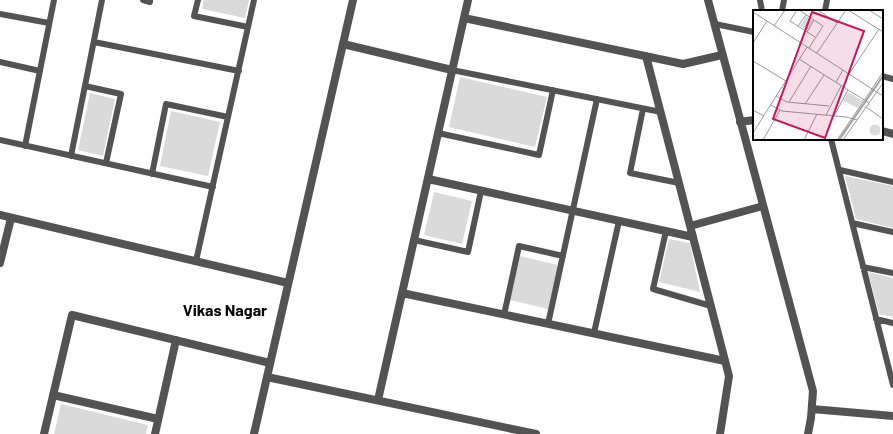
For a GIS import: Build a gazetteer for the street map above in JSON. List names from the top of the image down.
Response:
{
  "districts": ["Vikas Nagar"]
}
